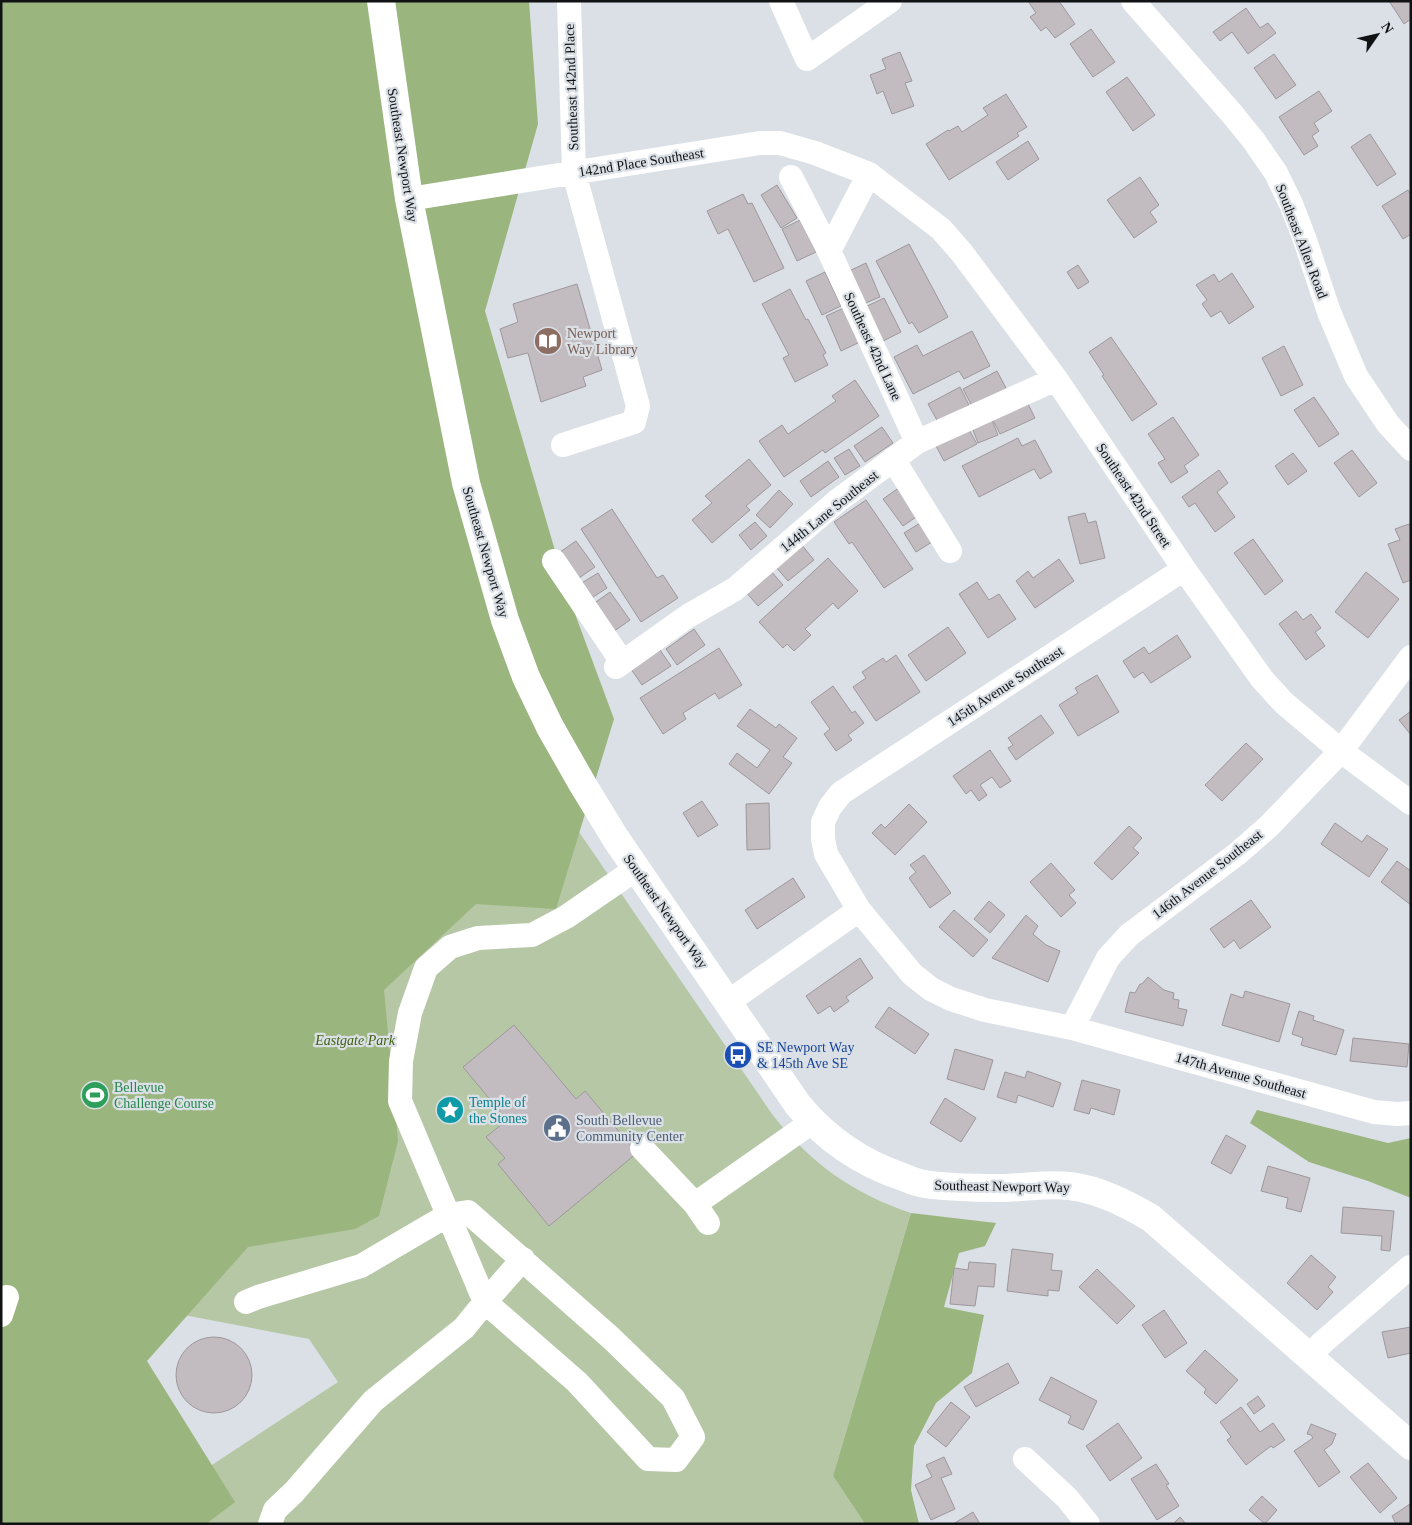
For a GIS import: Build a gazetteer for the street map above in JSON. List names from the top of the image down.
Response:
{
  "streets": {
    "main road": ["Southeast Newport Way"],
    "street": [
      "Southeast 142nd Place",
      "142nd Place Southeast",
      "Southeast Allen Road",
      "Southeast 42nd Lane",
      "Southeast 42nd Street",
      "144th Lane Southeast",
      "145th Avenue Southeast",
      "146th Avenue Southeast",
      "147th Avenue Southeast"
    ]
  },
  "crossings": [
    ["Southeast 142nd Place", "142nd Place Southeast"],
    ["Southeast Newport Way", "142nd Place Southeast"],
    ["142nd Place Southeast", "Southeast 42nd Street"],
    ["Southeast 42nd Lane", "144th Lane Southeast"],
    ["Southeast 42nd Street", "144th Lane Southeast"],
    ["Southeast 42nd Street", "145th Avenue Southeast"],
    ["Southeast 42nd Street", "146th Avenue Southeast"],
    ["145th Avenue Southeast", "147th Avenue Southeast"],
    ["146th Avenue Southeast", "147th Avenue Southeast"]
  ],
  "parks": ["Eastgate Park"],
  "places": {
    "library": ["Newport Way Library"],
    "bus stop": ["SE Newport Way & 145th Ave SE"],
    "sports": ["Bellevue Challenge Course"],
    "place": ["Temple of the Stones"],
    "public building": ["South Bellevue Community Center"]
  },
  "north": "top right"
}
